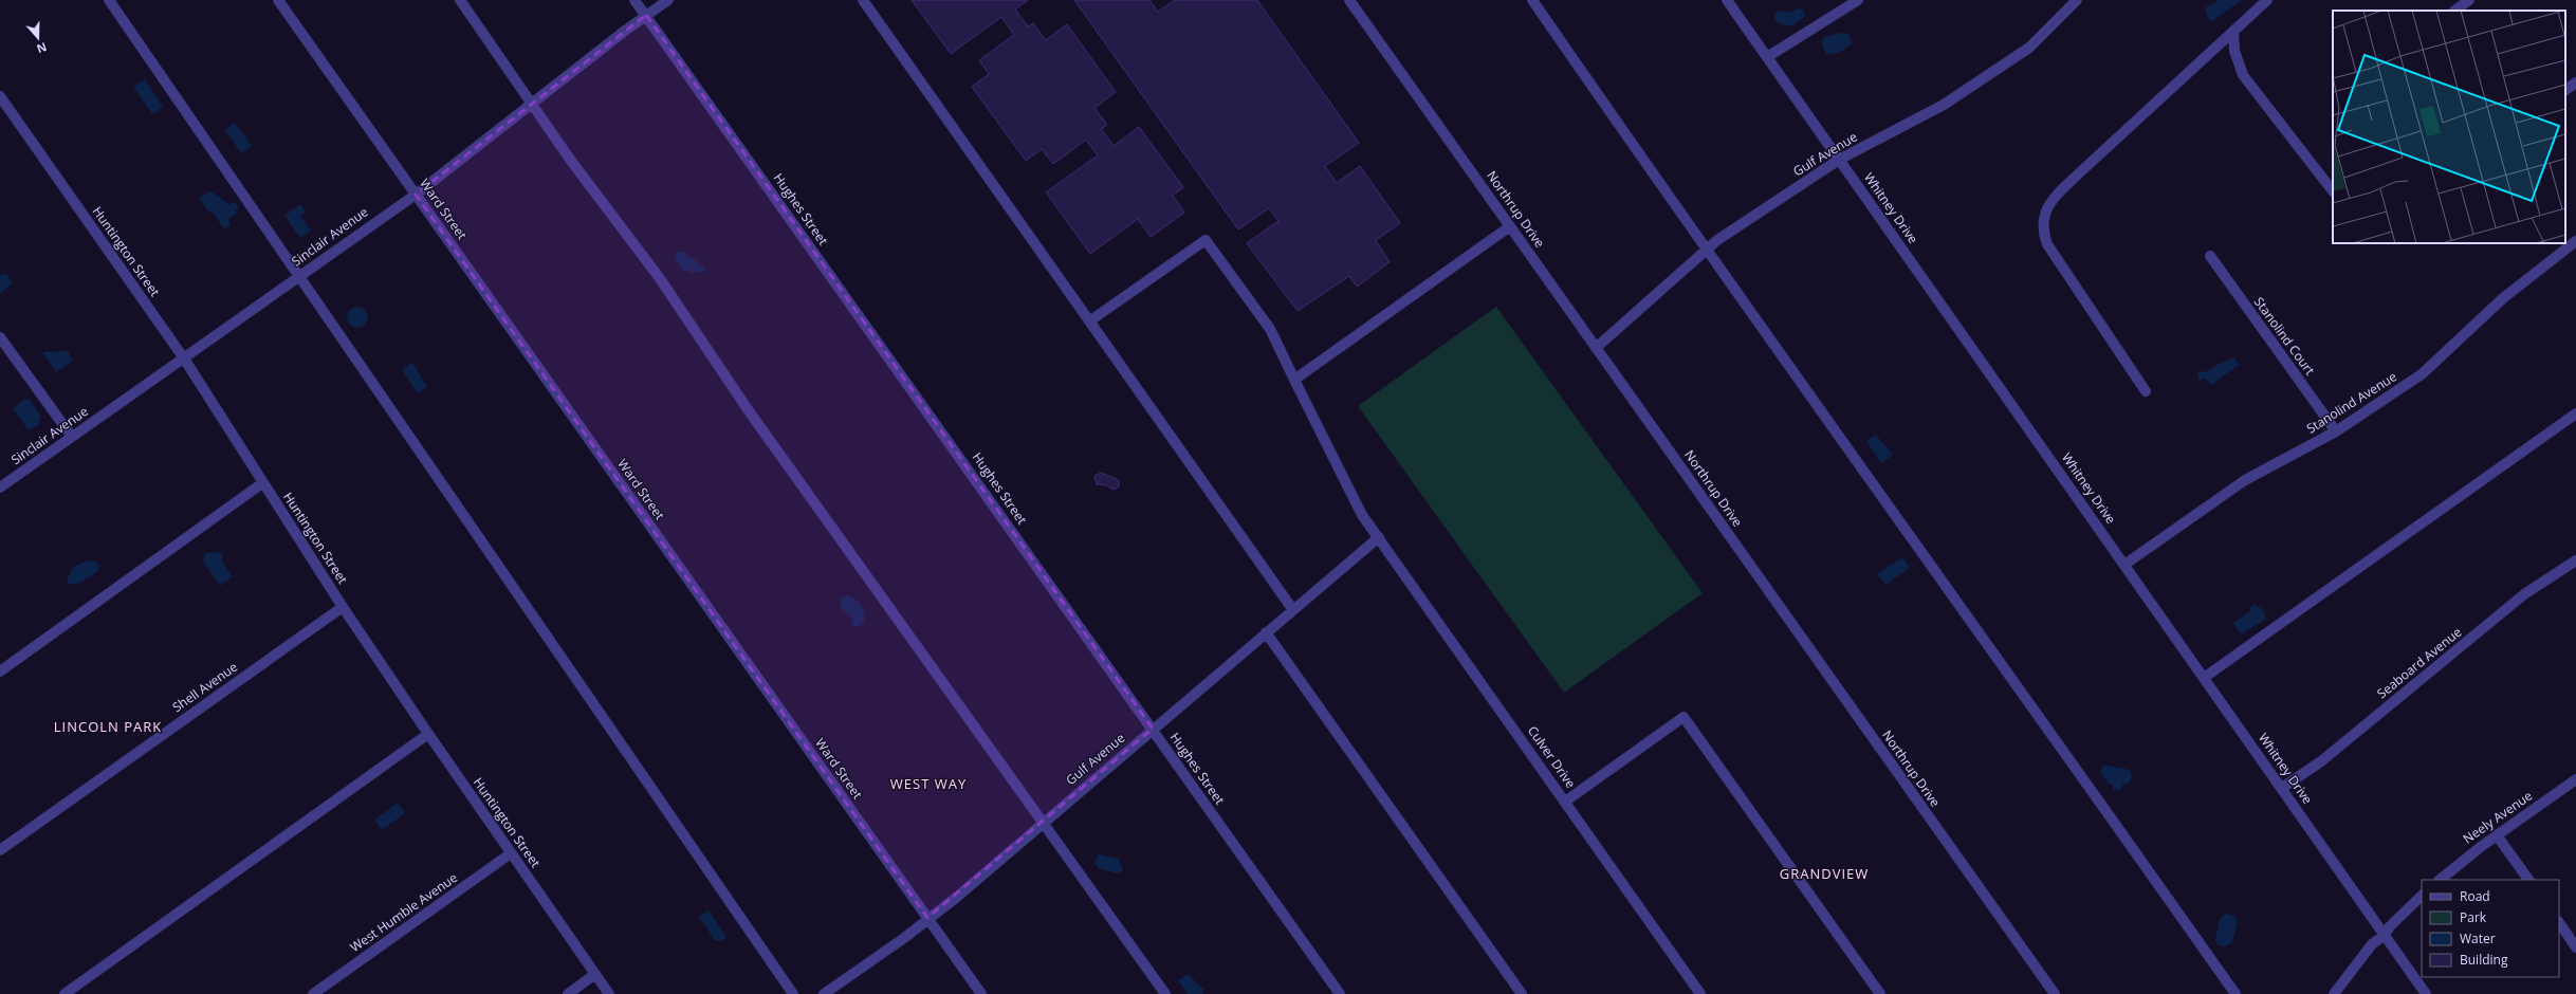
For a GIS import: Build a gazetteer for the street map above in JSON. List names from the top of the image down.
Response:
{
  "streets": {
    "street": [
      "Gulf Avenue",
      "Whitney Drive",
      "Ward Street",
      "Hughes Street",
      "Northrup Drive",
      "Sinclair Avenue",
      "Huntington Street",
      "Stanolind Court",
      "Stanolind Avenue",
      "Seaboard Avenue",
      "Shell Avenue",
      "Culver Drive",
      "Neely Avenue",
      "West Humble Avenue"
    ]
  },
  "crossings": [
    ["Gulf Avenue", "Whitney Drive"],
    ["Gulf Avenue", "Ward Street"],
    ["Gulf Avenue", "Hughes Street"],
    ["Gulf Avenue", "Northrup Drive"],
    ["Gulf Avenue", "Culver Drive"],
    ["Whitney Drive", "Stanolind Avenue"],
    ["Whitney Drive", "Seaboard Avenue"],
    ["Ward Street", "Sinclair Avenue"],
    ["Hughes Street", "Sinclair Avenue"],
    ["Sinclair Avenue", "Huntington Street"],
    ["Huntington Street", "Shell Avenue"],
    ["Huntington Street", "West Humble Avenue"],
    ["Stanolind Court", "Stanolind Avenue"]
  ],
  "districts": ["LINCOLN PARK", "WEST WAY", "GRANDVIEW"],
  "legend": [
    "Road",
    "Park",
    "Water",
    "Building"
  ],
  "north": "bottom"
}
